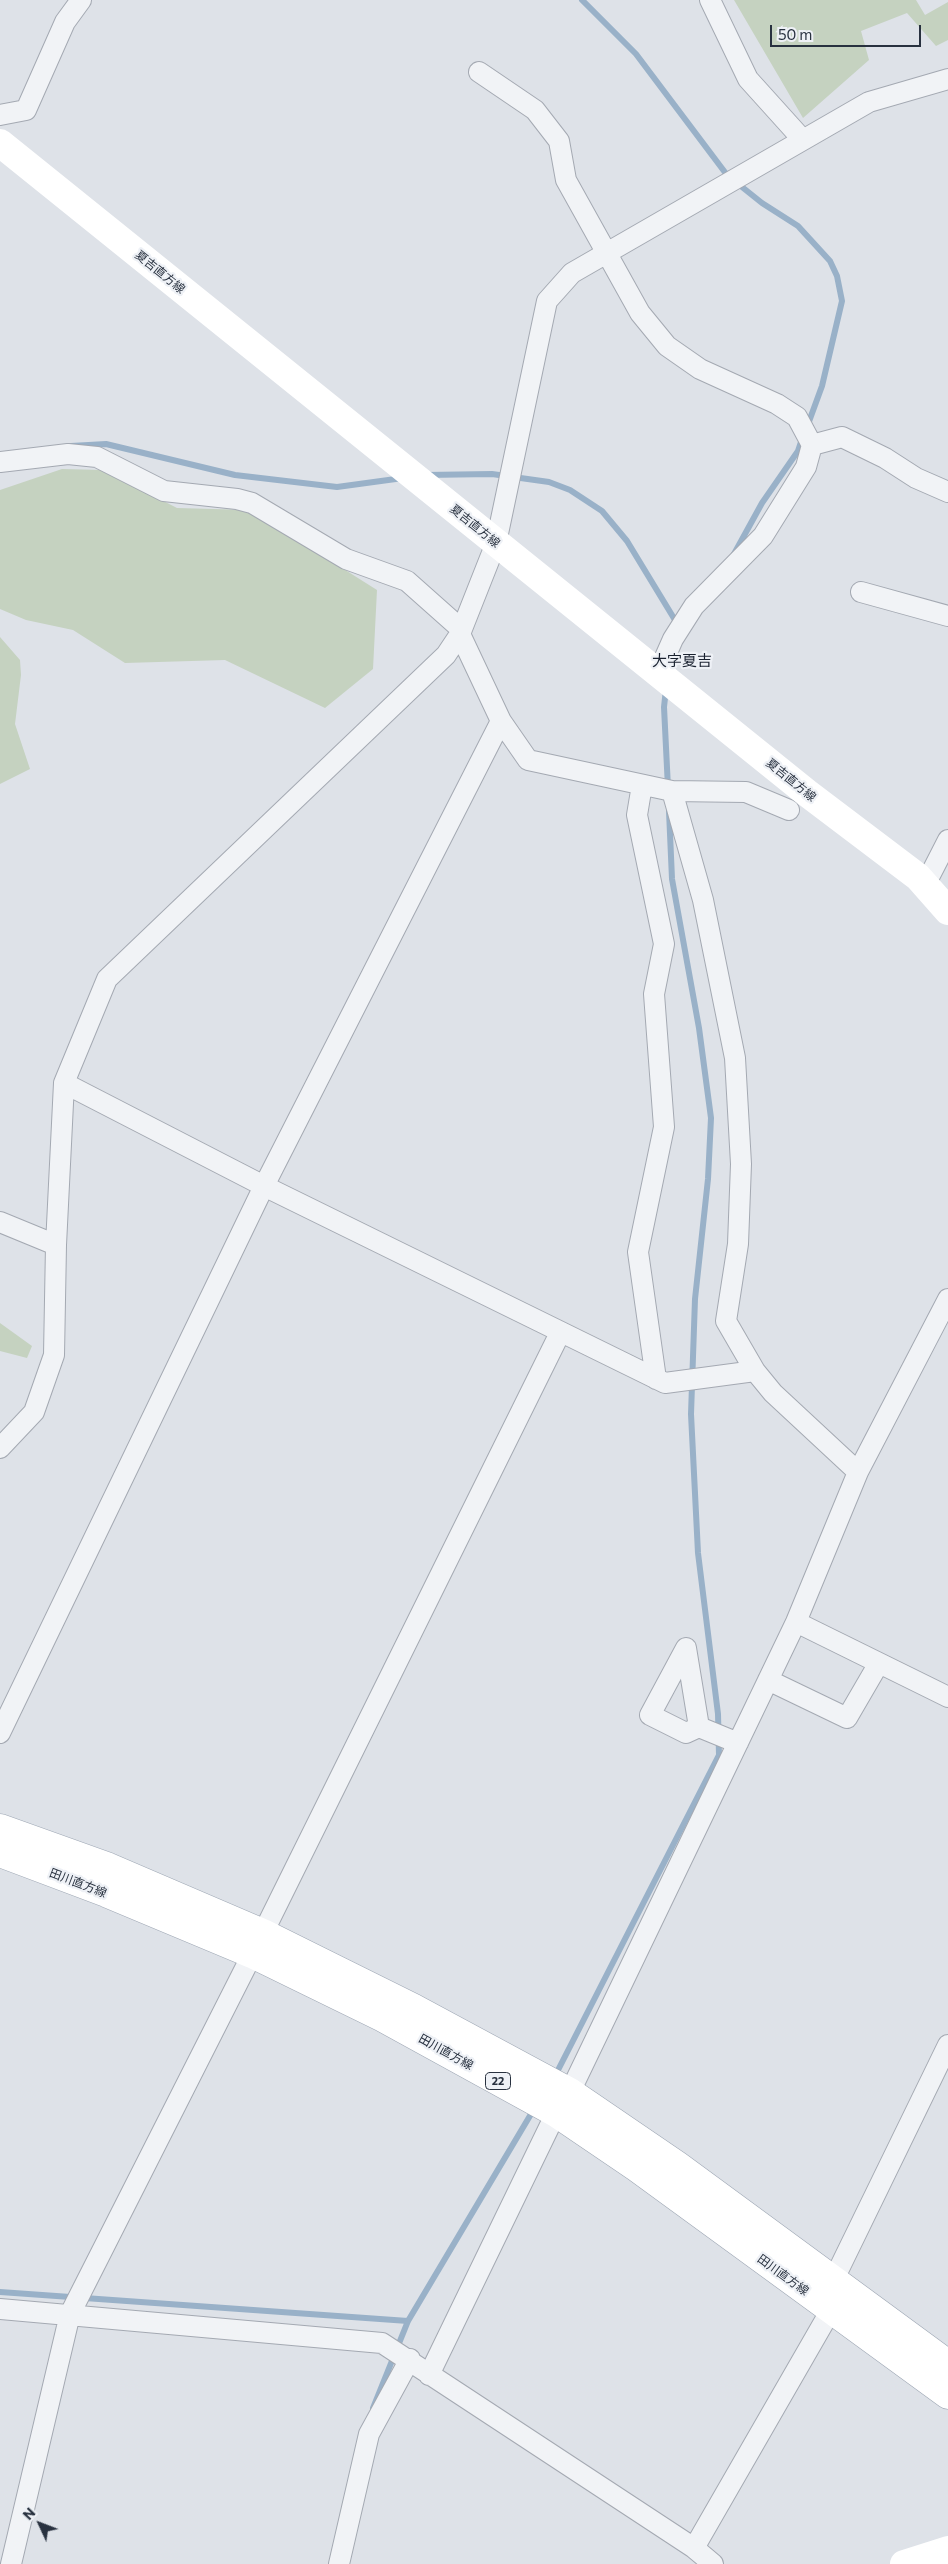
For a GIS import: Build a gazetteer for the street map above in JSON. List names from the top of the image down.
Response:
{
  "streets": {
    "main road": ["夏吉直方線", "田川直方線", "22"]
  },
  "districts": ["大字夏吉"],
  "scale_bar": "50 m",
  "north": "top left"
}
